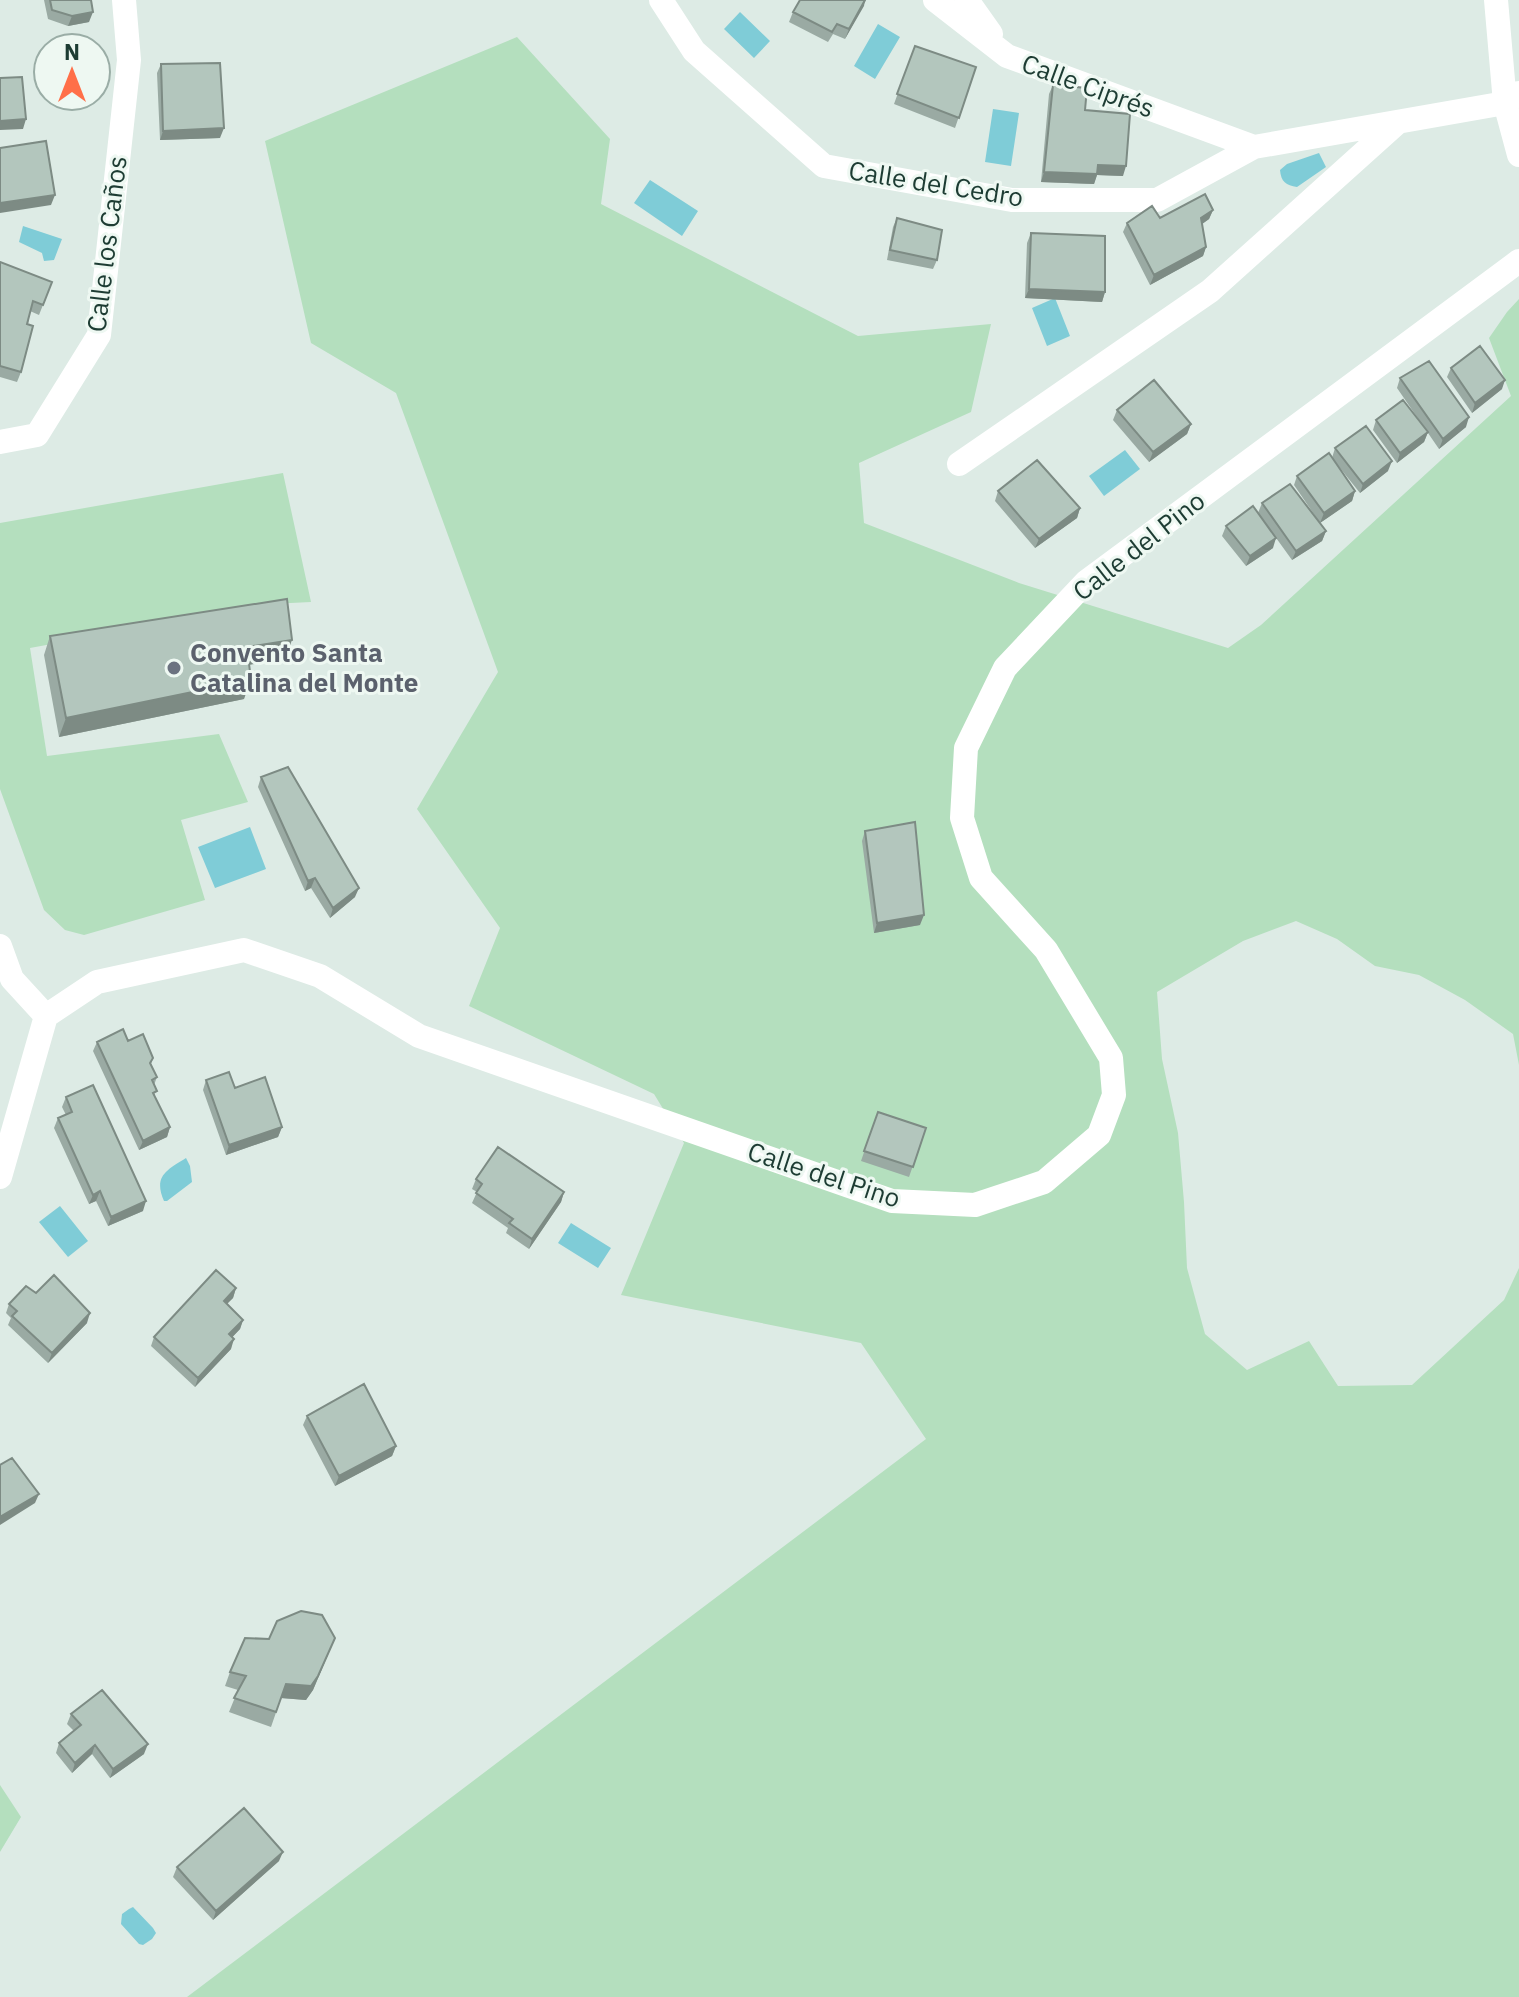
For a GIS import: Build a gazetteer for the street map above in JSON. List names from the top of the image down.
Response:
{
  "streets": {
    "street": [
      "Calle Ciprés",
      "Calle del Cedro",
      "Calle los Caños",
      "Calle del Pino"
    ]
  },
  "crossings": [
    ["Calle Ciprés", "Calle del Cedro"]
  ],
  "places": ["Convento Santa Catalina del Monte"],
  "north": "top"
}
